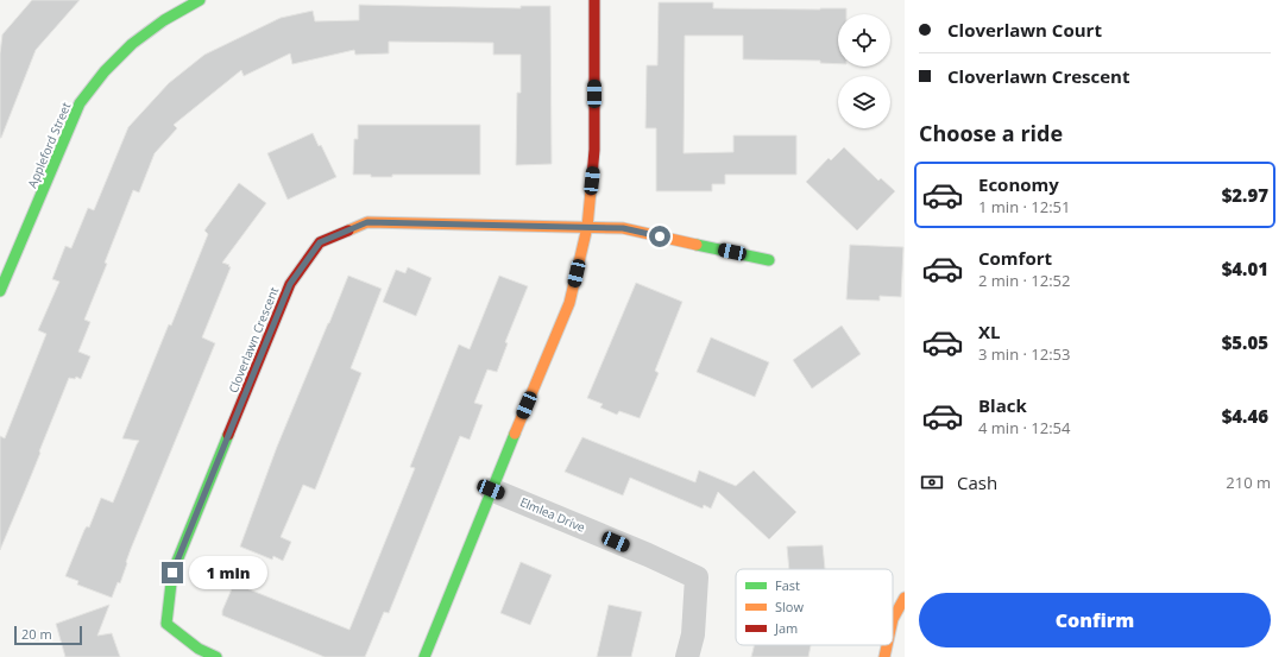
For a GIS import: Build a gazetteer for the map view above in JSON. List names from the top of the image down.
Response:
{
  "streets": {
    "street": ["Appleford Street", "Cloverlawn Crescent", "Elmlea Drive"]
  },
  "legend": ["Fast", "Slow", "Jam"],
  "scale_bar": "20 m",
  "page": {
    "banner": ["Cloverlawn Court", "Cloverlawn Crescent"],
    "heading": "Choose a ride",
    "list": [
      {
        "name": "Economy",
        "note": "1 min · 12:51",
        "value": "$2.97"
      },
      {
        "name": "Comfort",
        "note": "2 min · 12:52",
        "value": "$4.01"
      },
      {
        "name": "XL",
        "note": "3 min · 12:53",
        "value": "$5.05"
      },
      {
        "name": "Black",
        "note": "4 min · 12:54",
        "value": "$4.46"
      }
    ],
    "pay": ["Cash", "210 m"],
    "bubble": "1 min",
    "buttons": "Confirm",
    "scale": "20 m"
  }
}
